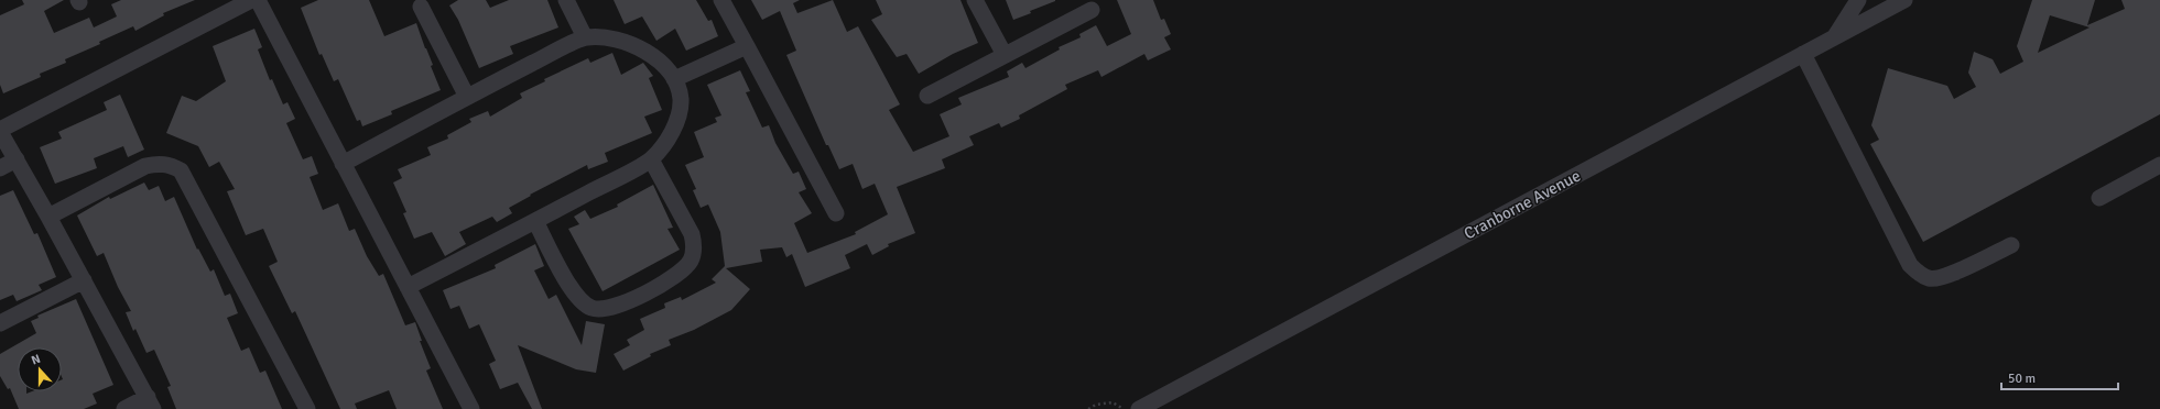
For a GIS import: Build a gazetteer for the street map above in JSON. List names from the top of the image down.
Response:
{
  "streets": {
    "street": ["Cranborne Avenue"]
  },
  "scale_bar": "50 m",
  "north": "top"
}
